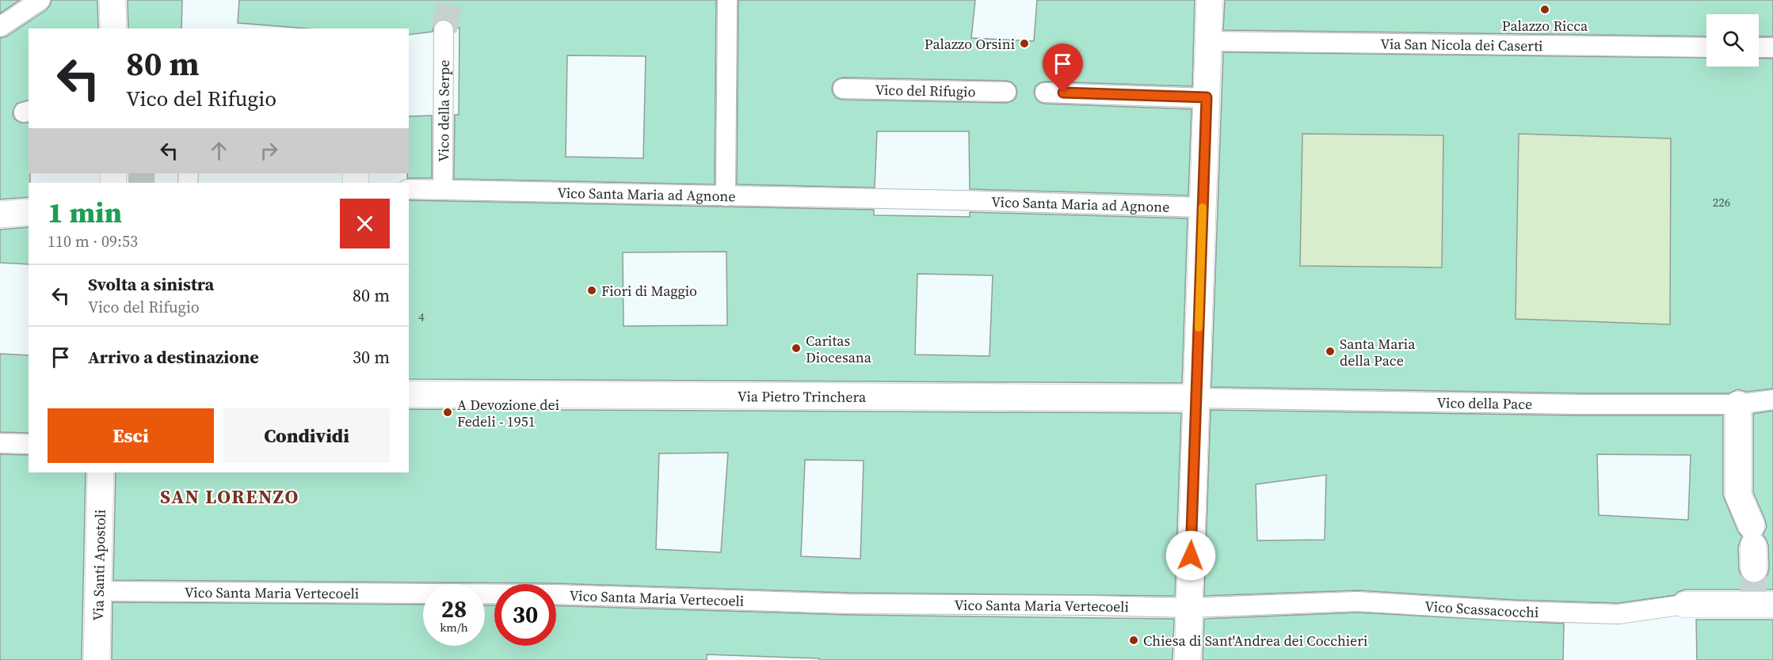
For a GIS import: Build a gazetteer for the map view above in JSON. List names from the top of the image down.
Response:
{
  "streets": {
    "street": ["Via Pietro Trinchera", "Via Santi Apostoli", "Vico Scassacocchi"],
    "lane": [
      "Via San Nicola dei Caserti",
      "Vico del Rifugio",
      "Vico della Serpe",
      "Vico Santa Maria ad Agnone",
      "Vico della Pace",
      "Vico Santa Maria Vertecoeli"
    ]
  },
  "crossings": [
    ["Vico della Serpe", "Vico Santa Maria ad Agnone"],
    ["Via Pietro Trinchera", "Vico della Pace"],
    ["Via Santi Apostoli", "Vico Santa Maria Vertecoeli"],
    ["Vico Santa Maria Vertecoeli", "Vico Scassacocchi"]
  ],
  "districts": ["SAN LORENZO"],
  "places": [
    "Palazzo Ricca",
    "Palazzo Orsini",
    "Fiori di Maggio",
    "Caritas Diocesana",
    "Santa Maria della Pace",
    "A Devozione dei Fedeli - 1951",
    "Chiesa di Sant'Andrea dei Cocchieri"
  ],
  "house_numbers": ["226", "4"],
  "page": {
    "turn": ["80 m", "Vico del Rifugio"],
    "heading": ["1 min", "110 m · 09:53"],
    "list": [
      {
        "name": "Svolta a sinistra",
        "note": "Vico del Rifugio",
        "value": "80 m"
      },
      {
        "name": "Arrivo a destinazione",
        "value": "30 m"
      }
    ],
    "buttons": ["Esci", "Condividi"],
    "speed": "28 km/h",
    "limit": "30"
  }
}
